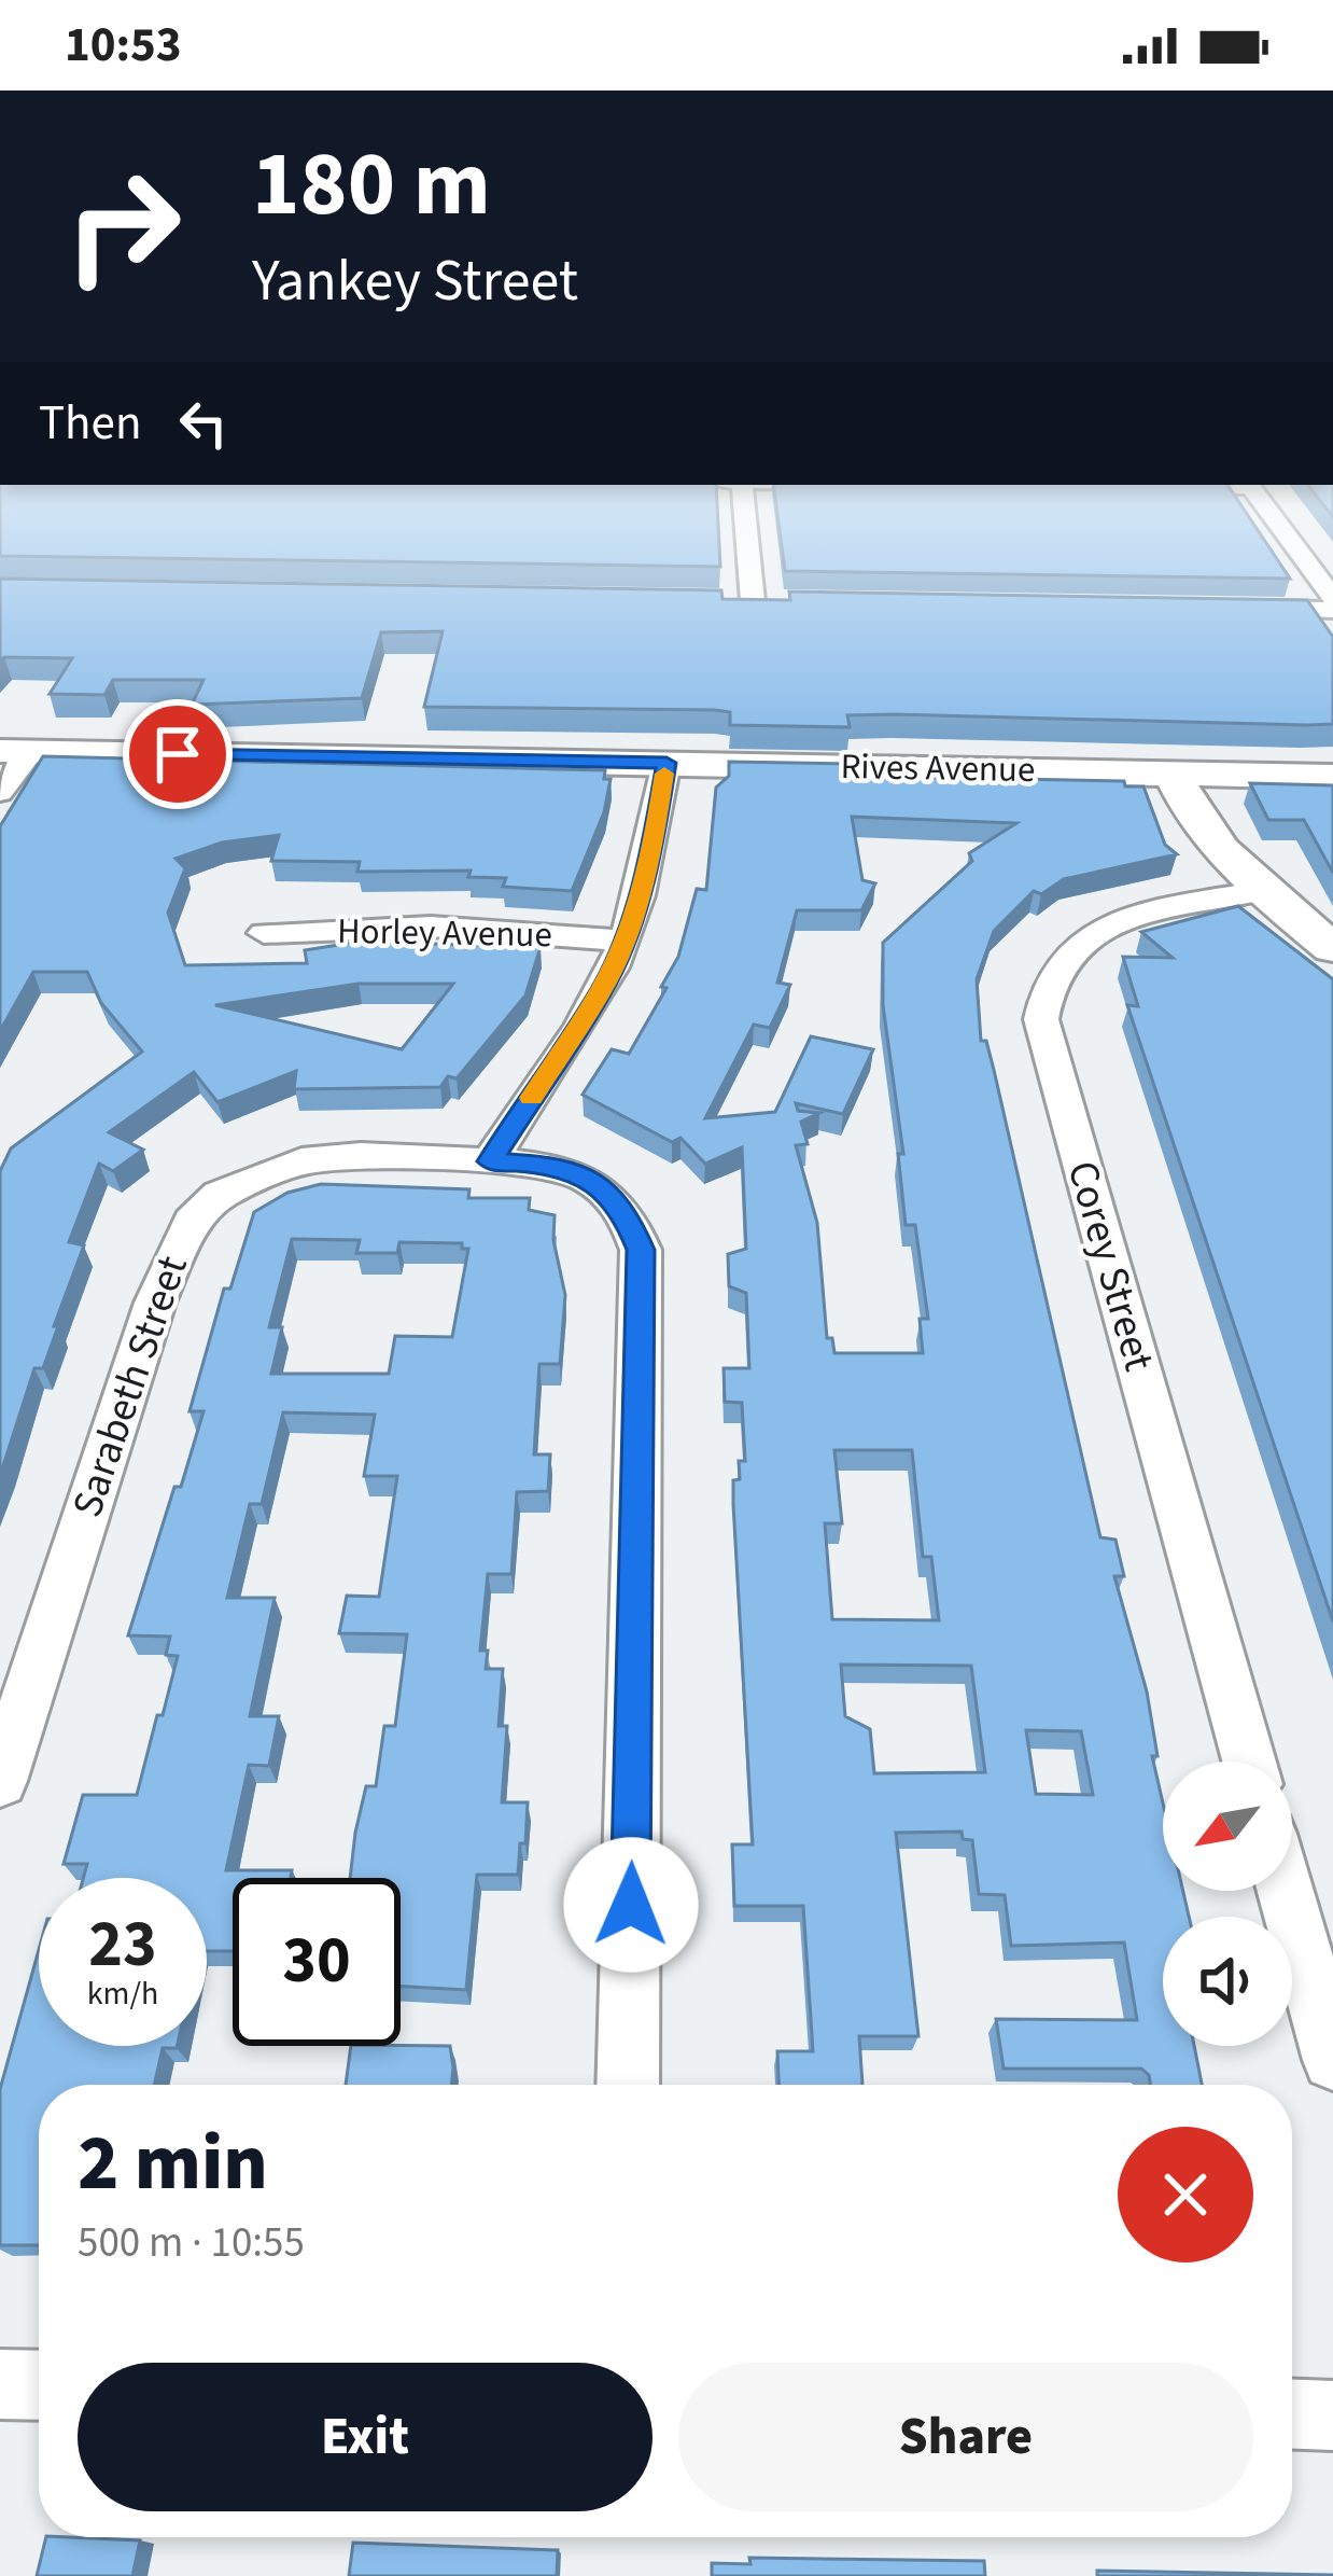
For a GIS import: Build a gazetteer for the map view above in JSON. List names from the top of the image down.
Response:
{
  "streets": {
    "street": [
      "Rives Avenue",
      "Horley Avenue",
      "Corey Street",
      "Sarabeth Street"
    ]
  },
  "north": "bottom left",
  "page": {
    "status": "10:53",
    "turn": ["180 m", "Yankey Street"],
    "then": "Then",
    "speed": "23 km/h",
    "limit": "30",
    "heading": ["2 min", "500 m · 10:55"],
    "buttons": ["Exit", "Share"]
  }
}
